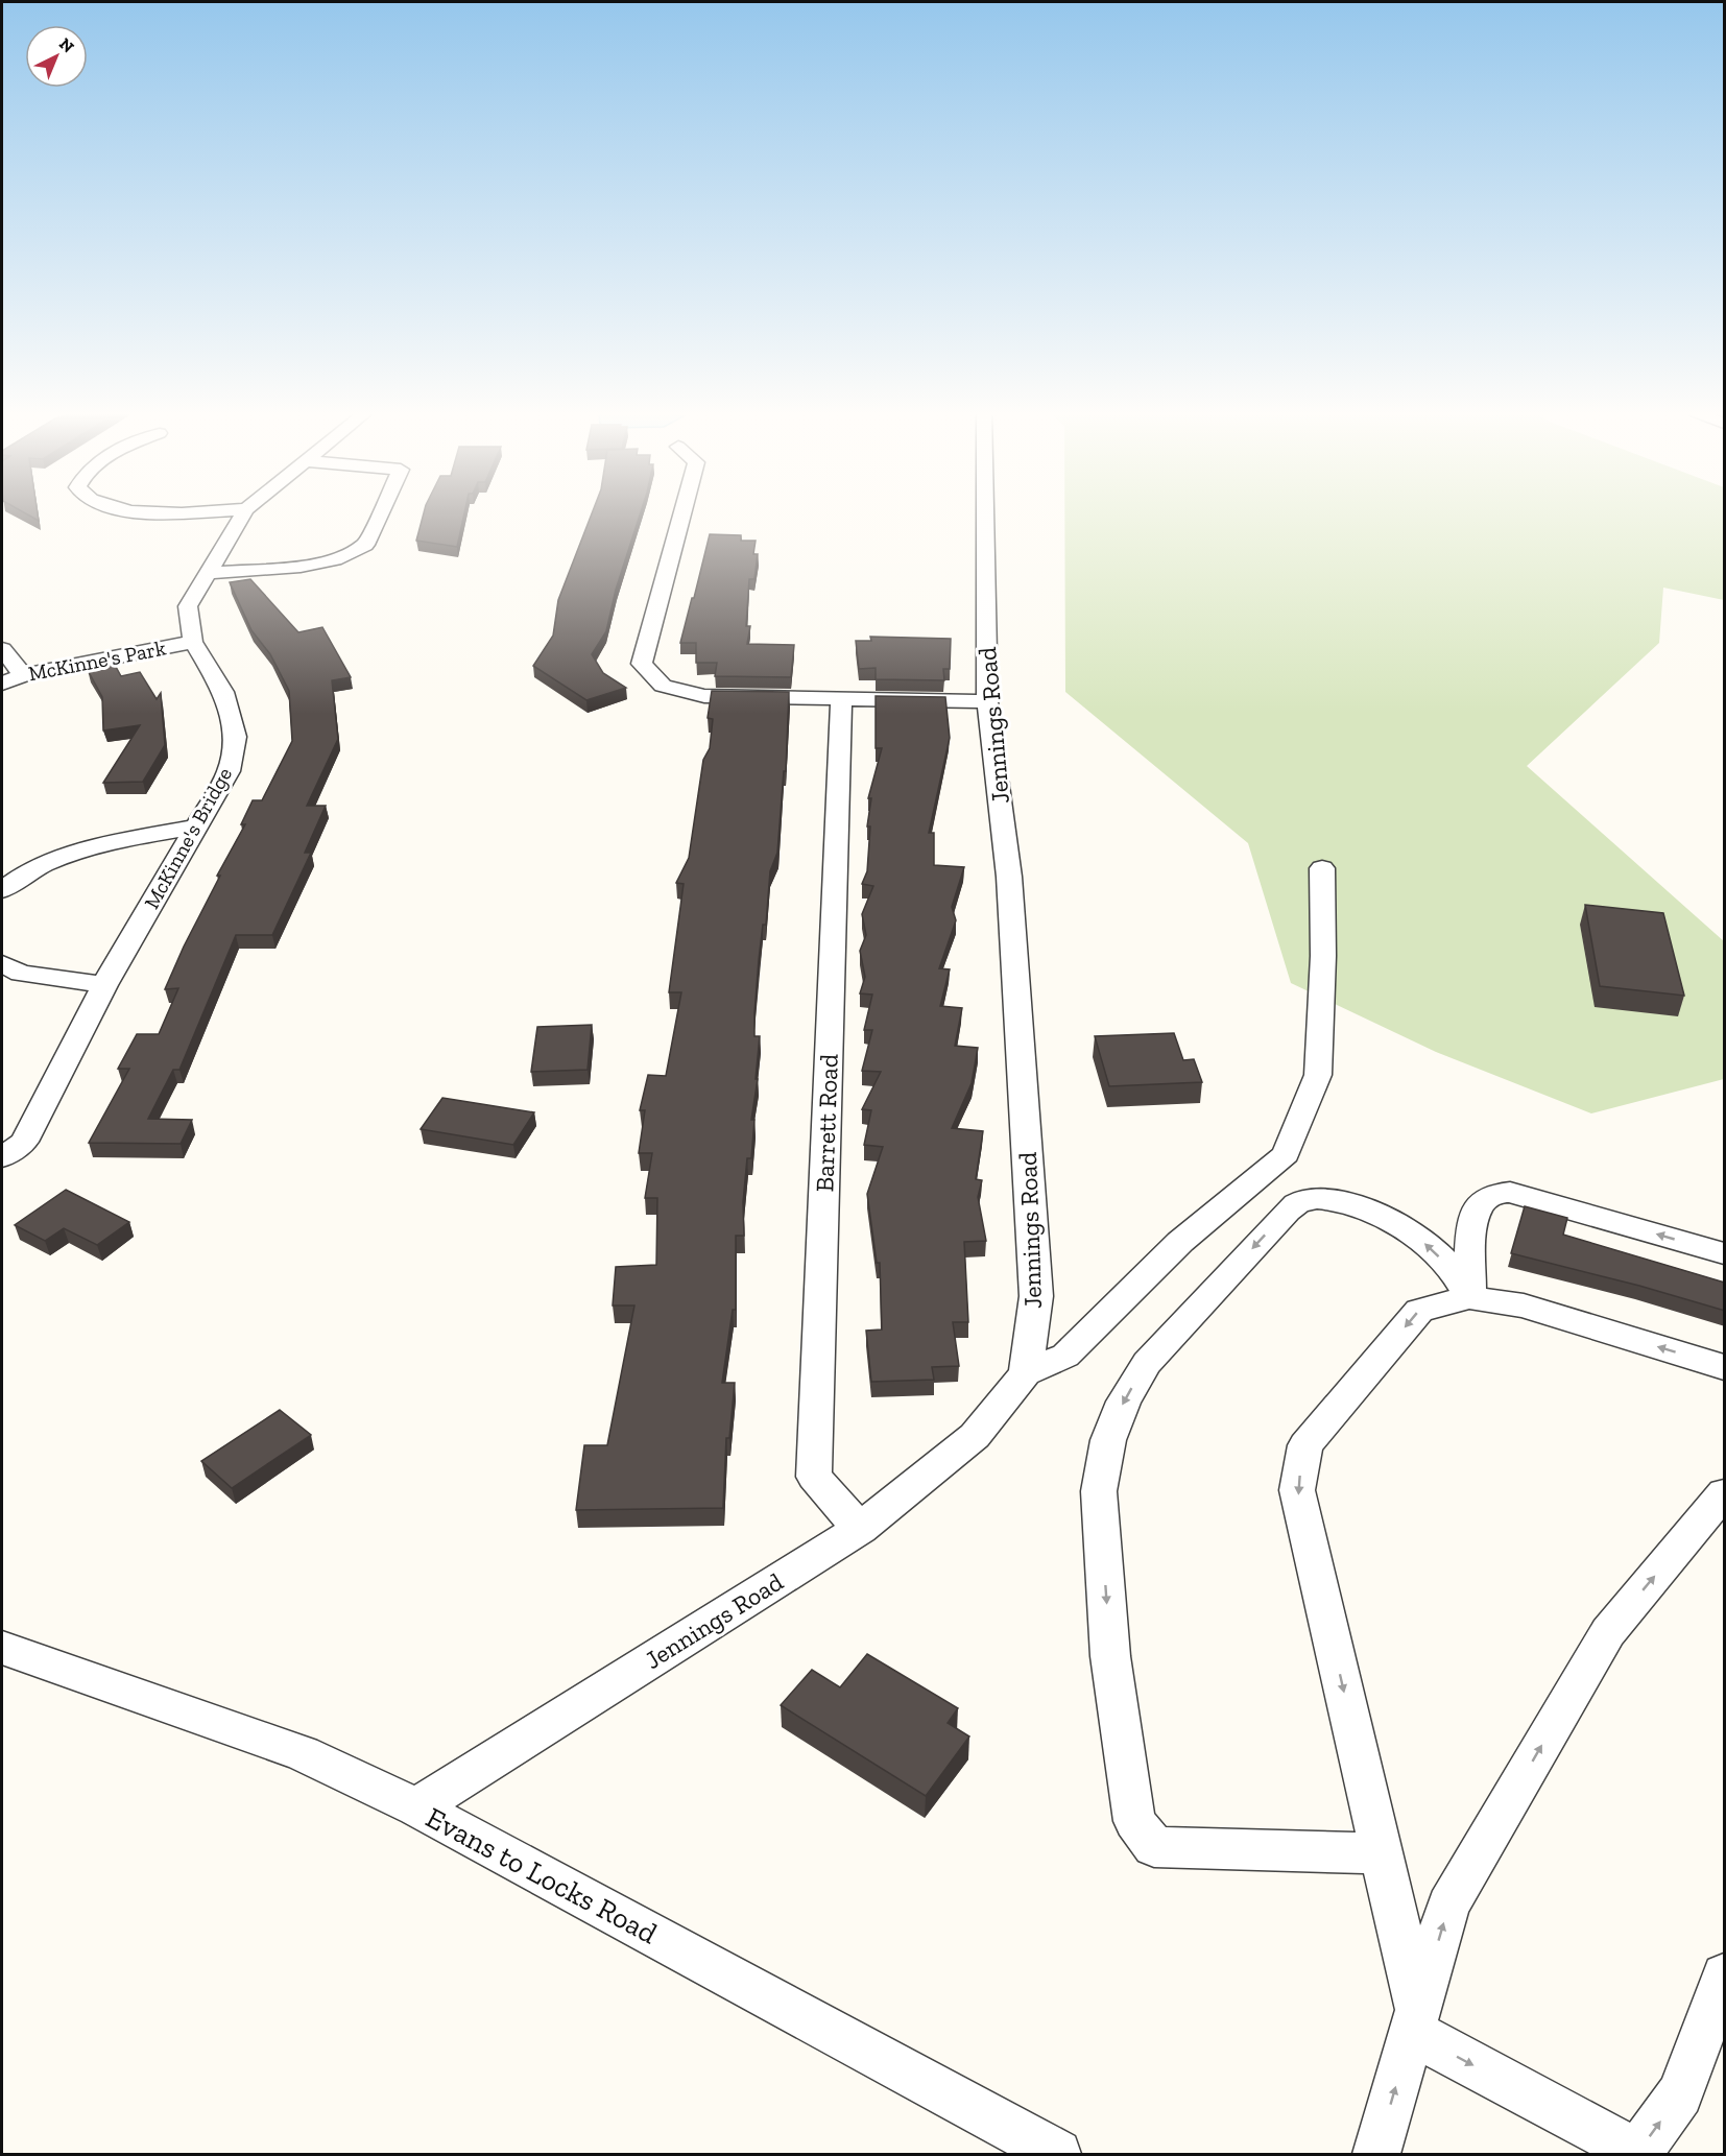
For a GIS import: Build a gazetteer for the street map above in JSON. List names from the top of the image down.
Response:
{
  "streets": {
    "street": [
      "McKinne's Park",
      "Jennings Road",
      "McKinne's Bridge",
      "Barrett Road",
      "Evans to Locks Road"
    ]
  },
  "crossings": [
    ["McKinne's Park", "McKinne's Bridge"],
    ["Jennings Road", "Barrett Road"],
    ["Jennings Road", "Evans to Locks Road"]
  ],
  "north": "top right"
}
